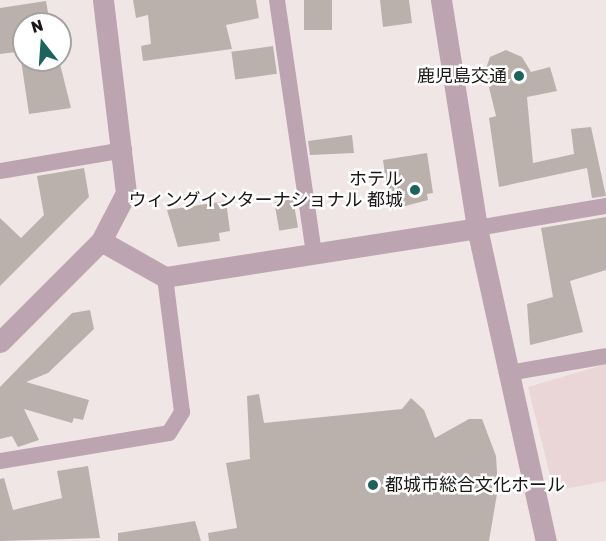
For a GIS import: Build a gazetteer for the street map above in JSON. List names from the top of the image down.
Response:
{
  "places": ["鹿児島交通", "ホテル ウィングインターナショナル 都城", "都城市総合文化ホール"],
  "north": "top"
}
